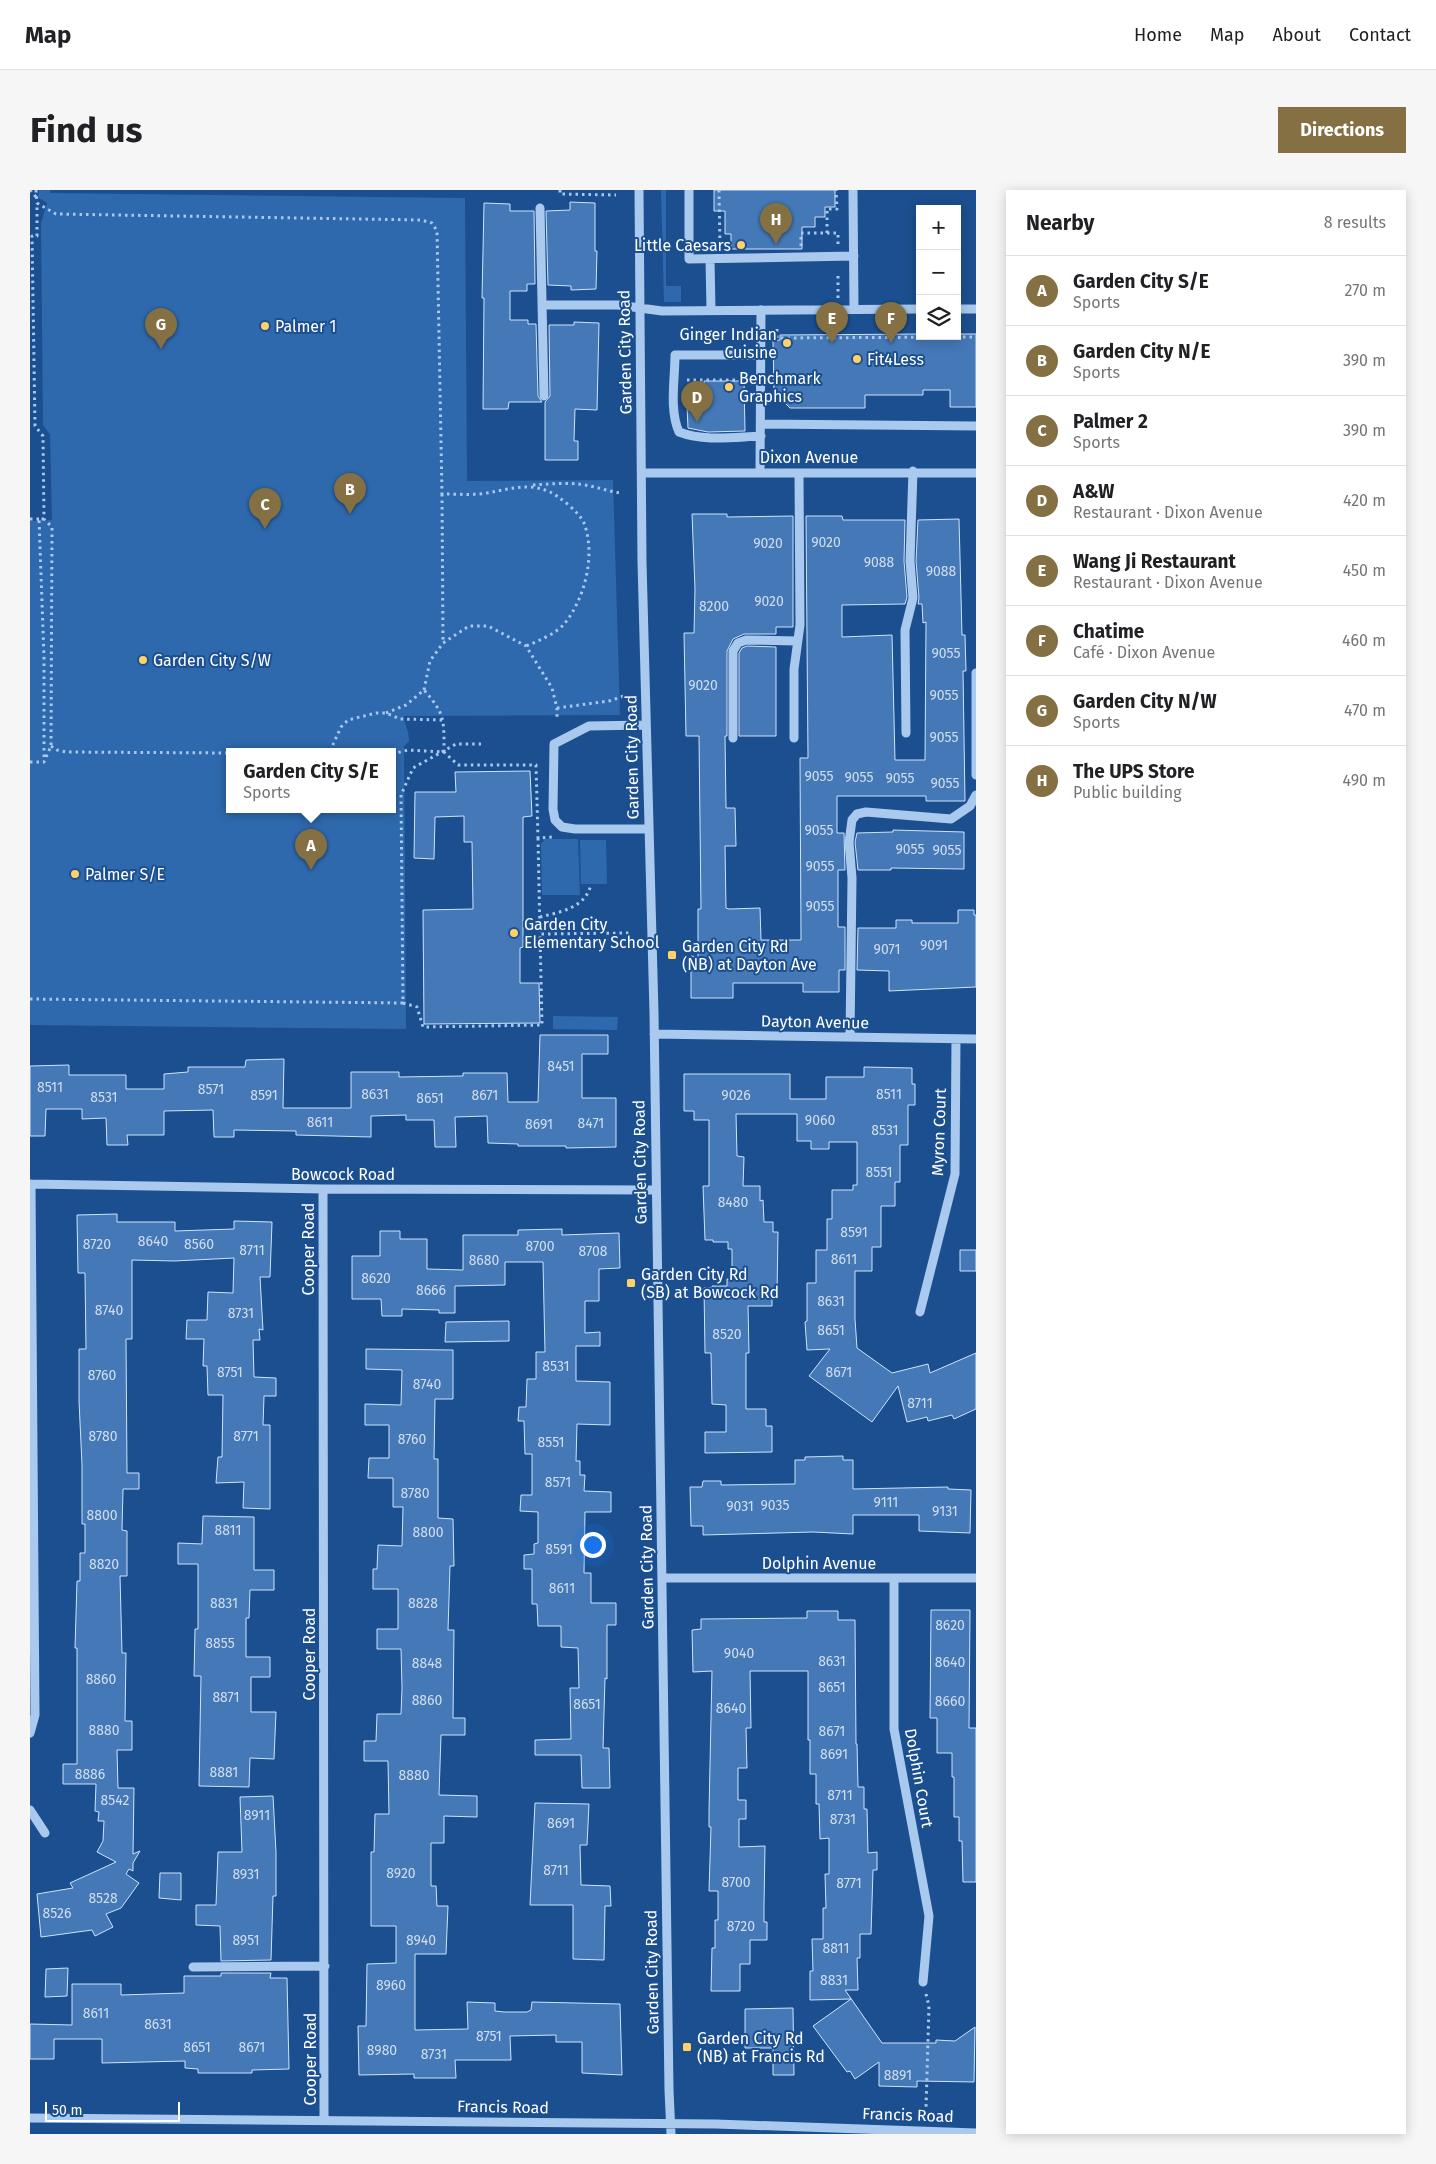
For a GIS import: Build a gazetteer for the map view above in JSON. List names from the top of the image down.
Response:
{
  "streets": {
    "street": [
      "Garden City Road",
      "Dixon Avenue",
      "Dayton Avenue",
      "Myron Court",
      "Bowcock Road",
      "Cooper Road",
      "Dolphin Avenue",
      "Dolphin Court",
      "Francis Road"
    ]
  },
  "crossings": [
    ["Garden City Road", "Dixon Avenue"],
    ["Garden City Road", "Dayton Avenue"],
    ["Garden City Road", "Bowcock Road"],
    ["Garden City Road", "Dolphin Avenue"],
    ["Garden City Road", "Francis Road"],
    ["Dayton Avenue", "Myron Court"],
    ["Bowcock Road", "Cooper Road"],
    ["Cooper Road", "Francis Road"],
    ["Dolphin Avenue", "Dolphin Court"]
  ],
  "places": {
    "other": [
      "Little Caesars",
      "Palmer 1",
      "Ginger Indian Cuisine",
      "Fit4Less",
      "Benchmark Graphics",
      "Garden City S/W",
      "Palmer S/E",
      "Garden City Elementary School"
    ],
    "transit": ["Garden City Rd (NB) at Dayton Ave", "Garden City Rd (SB) at Bowcock Rd", "Garden City Rd (NB) at Francis Rd"]
  },
  "house_numbers": [
    "9020",
    "9020",
    "9088",
    "9088",
    "9020",
    "8200",
    "9055",
    "9020",
    "9055",
    "9055",
    "9055",
    "9055",
    "9055",
    "9055",
    "9055",
    "9055",
    "9055",
    "9055",
    "9055",
    "9091",
    "9071",
    "8451",
    "8511",
    "8571",
    "8631",
    "8511",
    "8591",
    "8671",
    "9026",
    "8531",
    "8651",
    "9060",
    "8611",
    "8471",
    "8691",
    "8531",
    "8551",
    "8480",
    "8591",
    "8640",
    "8720",
    "8560",
    "8700",
    "8711",
    "8708",
    "8611",
    "8680",
    "8620",
    "8666",
    "8631",
    "8740",
    "8731",
    "8651",
    "8520",
    "8531",
    "8751",
    "8671",
    "8760",
    "8740",
    "8711",
    "8780",
    "8771",
    "8760",
    "8551",
    "8571",
    "8780",
    "9111",
    "9035",
    "9031",
    "9131",
    "8800",
    "8811",
    "8800",
    "8591",
    "8820",
    "8611",
    "8831",
    "8828",
    "8620",
    "8855",
    "9040",
    "8631",
    "8640",
    "8848",
    "8860",
    "8651",
    "8871",
    "8860",
    "8660",
    "8651",
    "8640",
    "8880",
    "8671",
    "8691",
    "8881",
    "8886",
    "8880",
    "8711",
    "8542",
    "8911",
    "8731",
    "8691",
    "8711",
    "8920",
    "8931",
    "8700",
    "8771",
    "8528",
    "8526",
    "8720",
    "8951",
    "8940",
    "8811",
    "8831",
    "8960",
    "8611",
    "8631",
    "8751",
    "8651",
    "8671",
    "8980",
    "8731",
    "8891"
  ],
  "scale_bar": "50 m",
  "page": {
    "header": "Map",
    "nav": [
      "Home",
      "Map",
      "About",
      "Contact"
    ],
    "buttons": "Directions",
    "title": "Find us",
    "heading": ["Nearby", "8 results"],
    "pins": [
      "H",
      "E",
      "F",
      "G",
      "D",
      "B",
      "C",
      "A"
    ],
    "map_buttons": ["+", "−"],
    "list": [
      {
        "mark": "A",
        "name": "Garden City S/E",
        "note": "Sports",
        "value": "270 m"
      },
      {
        "mark": "B",
        "name": "Garden City N/E",
        "note": "Sports",
        "value": "390 m"
      },
      {
        "mark": "C",
        "name": "Palmer 2",
        "note": "Sports",
        "value": "390 m"
      },
      {
        "mark": "D",
        "name": "A&W",
        "note": "Restaurant · Dixon Avenue",
        "value": "420 m"
      },
      {
        "mark": "E",
        "name": "Wang Ji Restaurant",
        "note": "Restaurant · Dixon Avenue",
        "value": "450 m"
      },
      {
        "mark": "F",
        "name": "Chatime",
        "note": "Café · Dixon Avenue",
        "value": "460 m"
      },
      {
        "mark": "G",
        "name": "Garden City N/W",
        "note": "Sports",
        "value": "470 m"
      },
      {
        "mark": "H",
        "name": "The UPS Store",
        "note": "Public building",
        "value": "490 m"
      }
    ],
    "popup": ["Garden City S/E", "Sports"],
    "scale": "50 m"
  }
}
